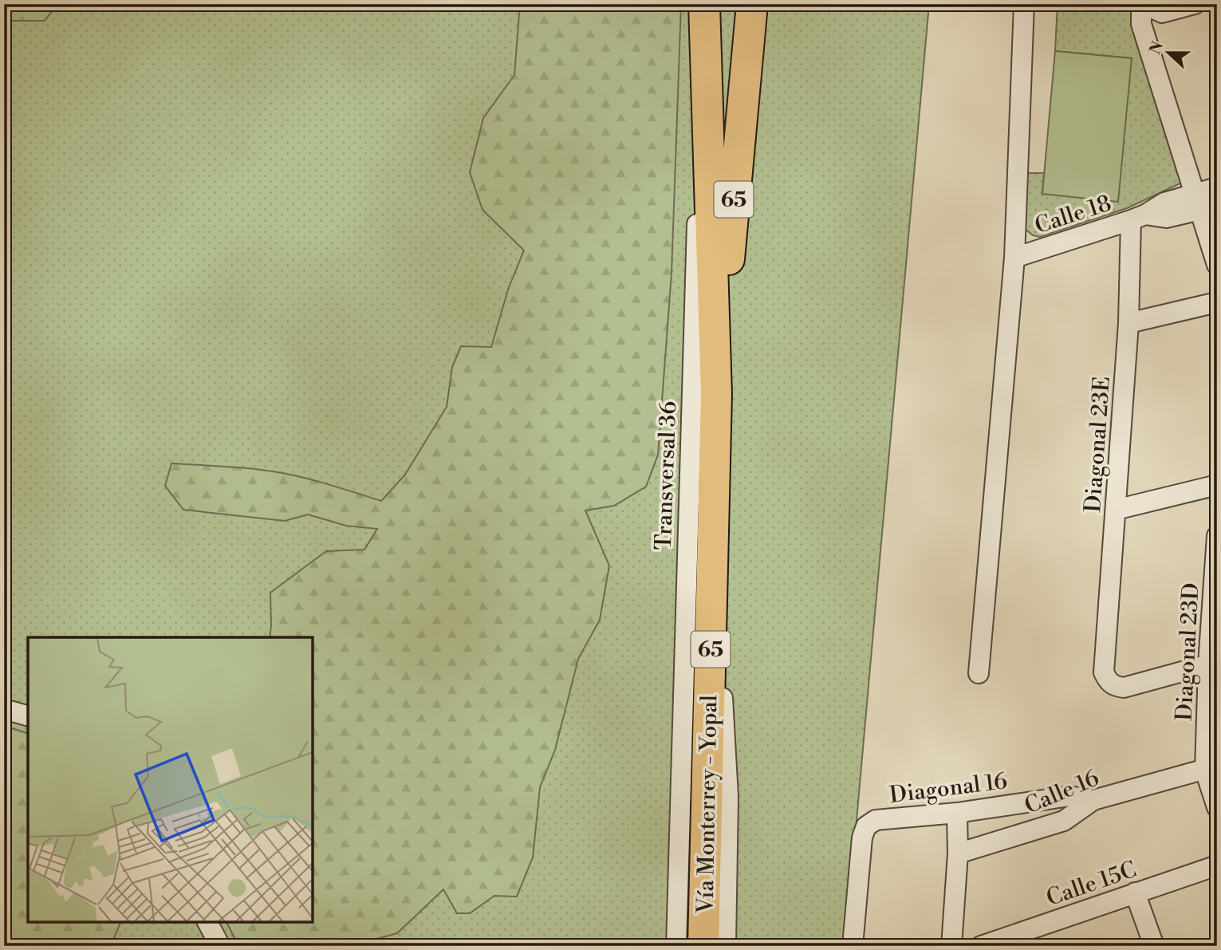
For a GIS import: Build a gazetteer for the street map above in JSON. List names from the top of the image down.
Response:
{
  "streets": {
    "highway": ["65", "Vía Monterrey - Yopal"],
    "street": [
      "Calle 18",
      "Diagonal 23E",
      "Transversal 36",
      "Diagonal 23D",
      "Diagonal 16",
      "Calle 16",
      "Calle 15C"
    ]
  },
  "crossings": [
    ["65", "Vía Monterrey - Yopal"],
    ["Calle 18", "Diagonal 23E"],
    ["Diagonal 23E", "Diagonal 23D"],
    ["Transversal 36", "Vía Monterrey - Yopal"],
    ["Diagonal 23D", "Calle 16"],
    ["Diagonal 16", "Calle 16"]
  ],
  "north": "left"
}
